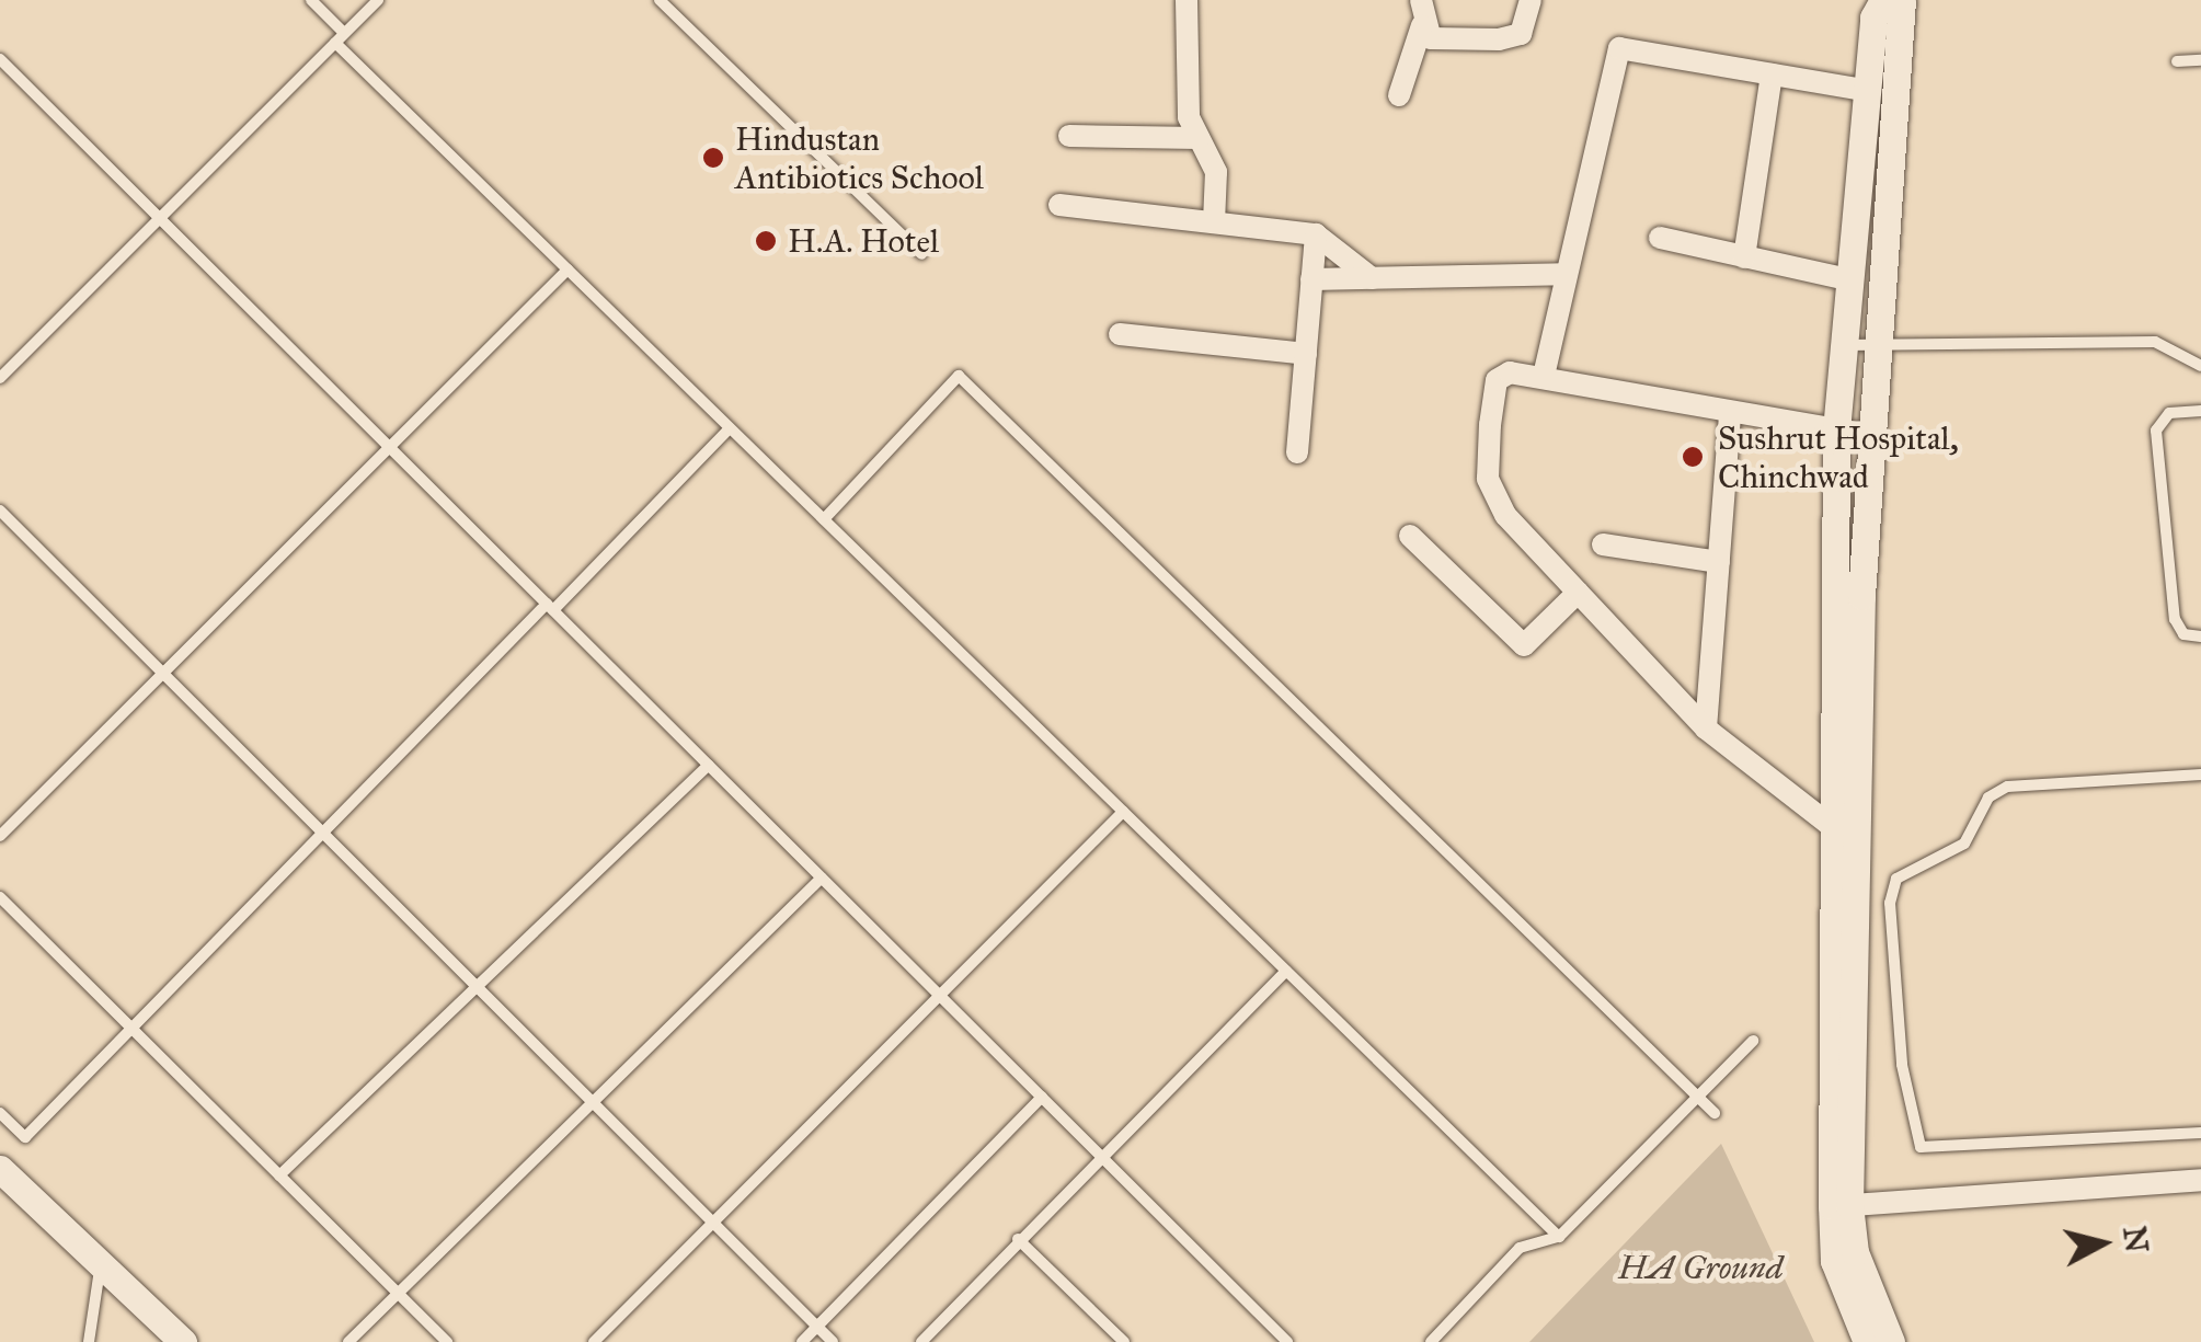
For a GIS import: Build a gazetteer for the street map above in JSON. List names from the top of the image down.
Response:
{
  "parks": ["HA Ground"],
  "places": ["Hindustan Antibiotics School", "H.A. Hotel", "Sushrut Hospital, Chinchwad"],
  "north": "right"
}
